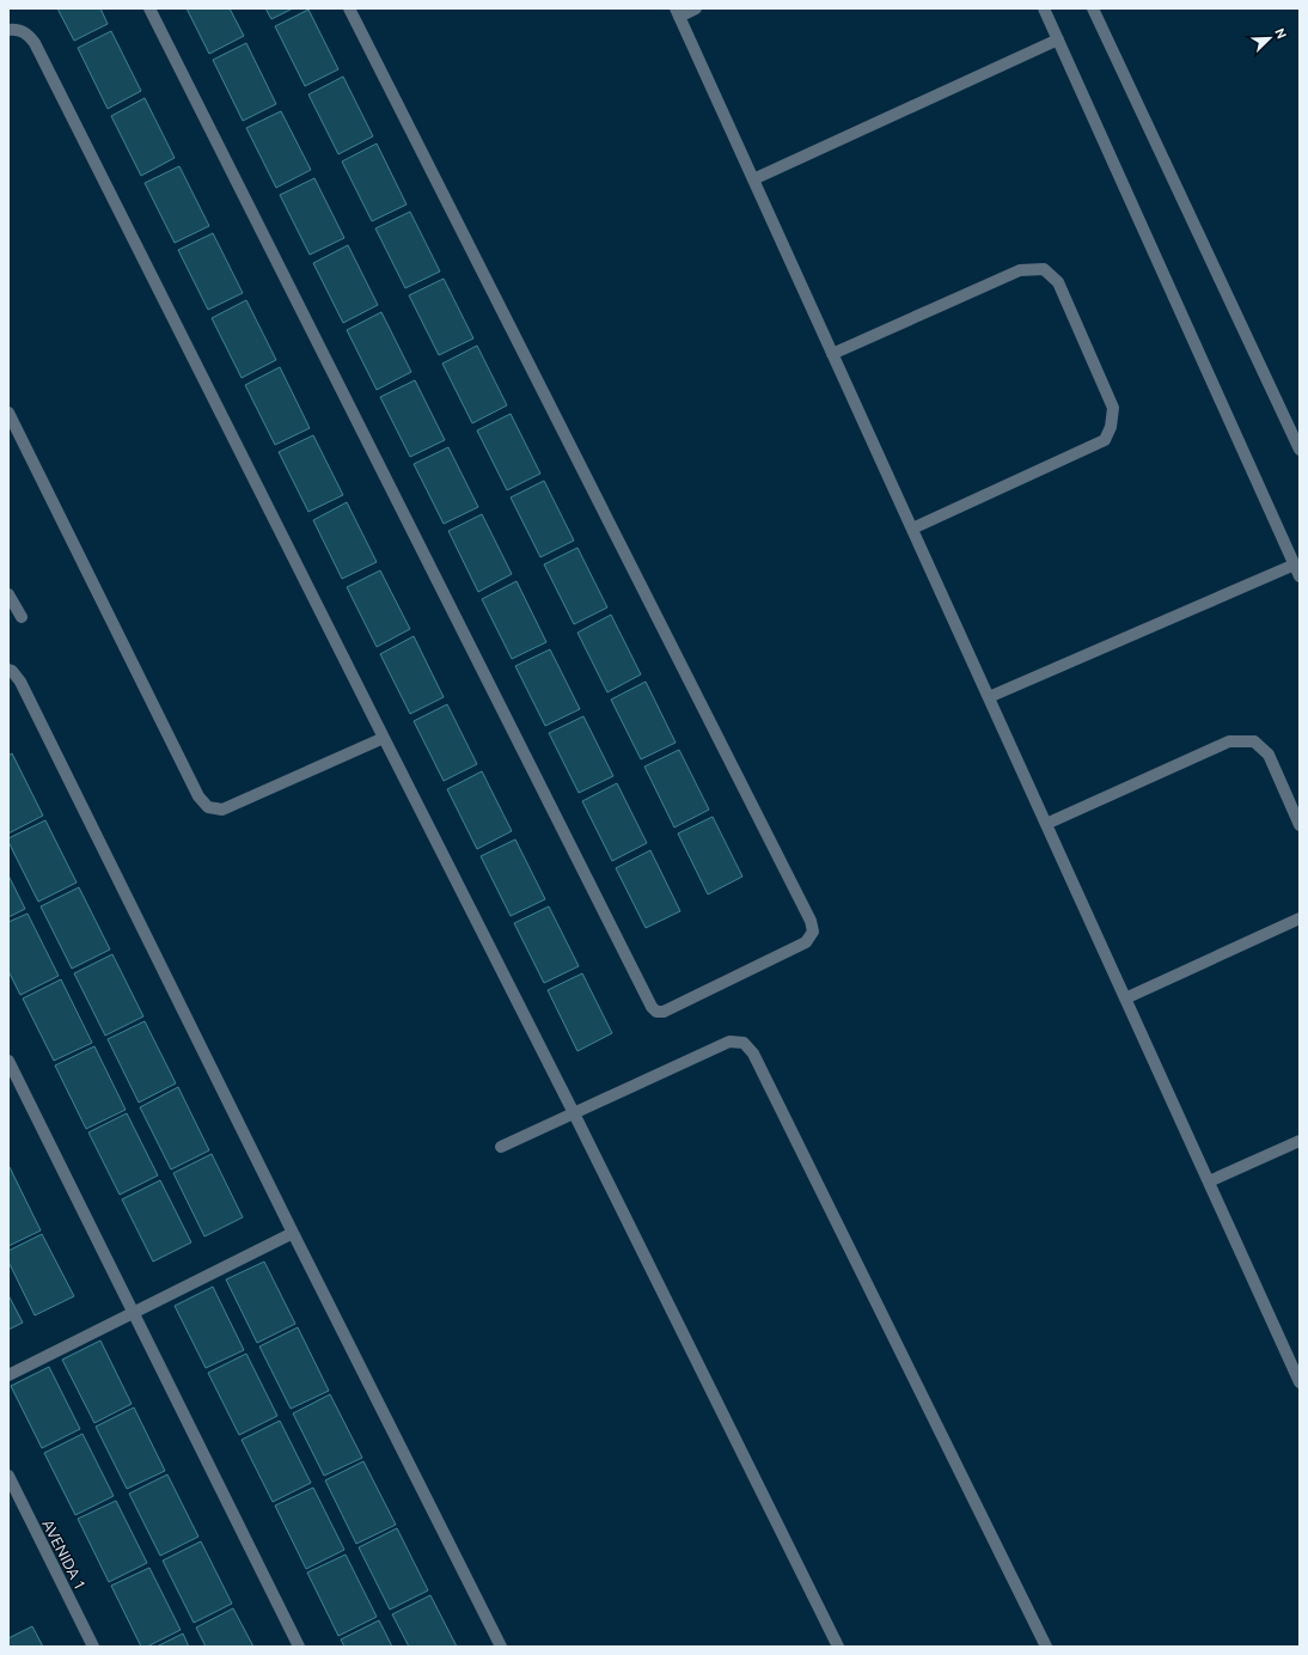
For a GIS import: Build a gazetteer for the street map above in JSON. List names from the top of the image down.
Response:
{
  "streets": {
    "street": ["AVENIDA 1"]
  },
  "north": "top right"
}
